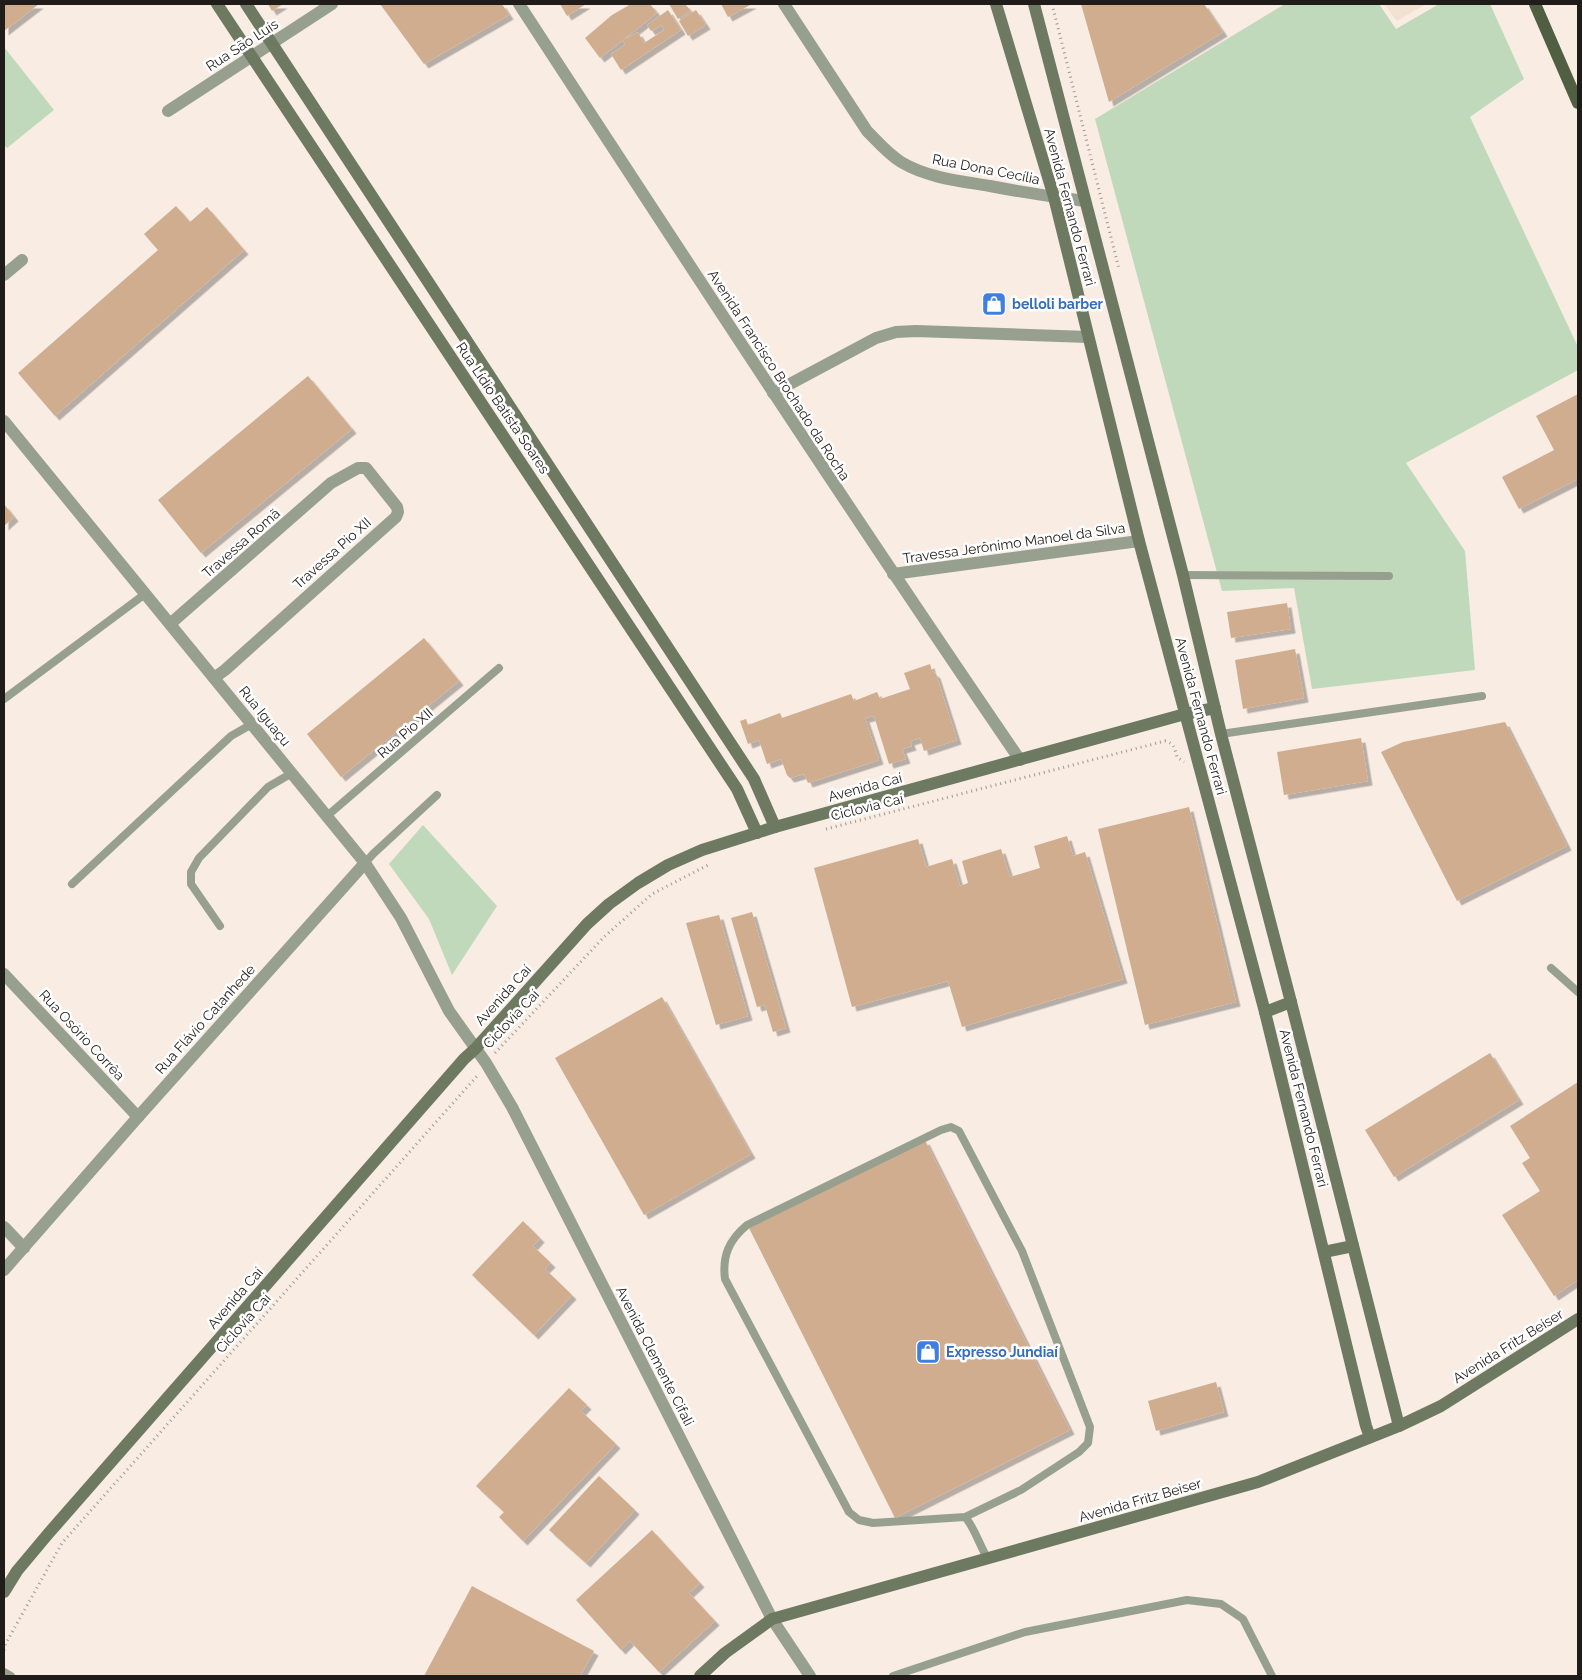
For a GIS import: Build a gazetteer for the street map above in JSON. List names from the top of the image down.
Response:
{
  "streets": {
    "main road": [
      "Avenida Fernando Ferrari",
      "Rua Lídio Batista Soares",
      "Avenida Caí",
      "Avenida Fritz Beiser"
    ],
    "street": [
      "Rua São Luís",
      "Rua Dona Cecília",
      "Avenida Francisco Brochado da Rocha",
      "Travessa Romã",
      "Travessa Jerônimo Manoel da Silva",
      "Travessa Pio XII",
      "Rua Iguaçu",
      "Rua Flávio Catanhede",
      "Rua Osório Corrêa",
      "Avenida Clemente Cifali"
    ],
    "lane": ["Rua Pio XII"],
    "path": ["Ciclovia Caí"]
  },
  "crossings": [
    ["Rua São Luís", "Rua Lídio Batista Soares"],
    ["Rua Dona Cecília", "Avenida Fernando Ferrari"],
    ["Avenida Fernando Ferrari", "Travessa Jerônimo Manoel da Silva"],
    ["Avenida Fernando Ferrari", "Avenida Caí"],
    ["Avenida Fernando Ferrari", "Ciclovia Caí"],
    ["Avenida Fernando Ferrari", "Avenida Fritz Beiser"],
    ["Avenida Francisco Brochado da Rocha", "Travessa Jerônimo Manoel da Silva"],
    ["Avenida Francisco Brochado da Rocha", "Avenida Caí"],
    ["Rua Lídio Batista Soares", "Avenida Caí"],
    ["Travessa Romã", "Travessa Pio XII"],
    ["Travessa Romã", "Rua Iguaçu"],
    ["Travessa Pio XII", "Rua Iguaçu"],
    ["Rua Iguaçu", "Rua Pio XII"],
    ["Rua Iguaçu", "Avenida Caí"],
    ["Rua Iguaçu", "Rua Flávio Catanhede"],
    ["Rua Iguaçu", "Avenida Clemente Cifali"],
    ["Avenida Caí", "Avenida Clemente Cifali"],
    ["Ciclovia Caí", "Avenida Clemente Cifali"],
    ["Rua Flávio Catanhede", "Rua Osório Corrêa"],
    ["Avenida Fritz Beiser", "Avenida Clemente Cifali"]
  ],
  "places": {
    "shop": ["belloli barber", "Expresso Jundiaí"]
  }
}
